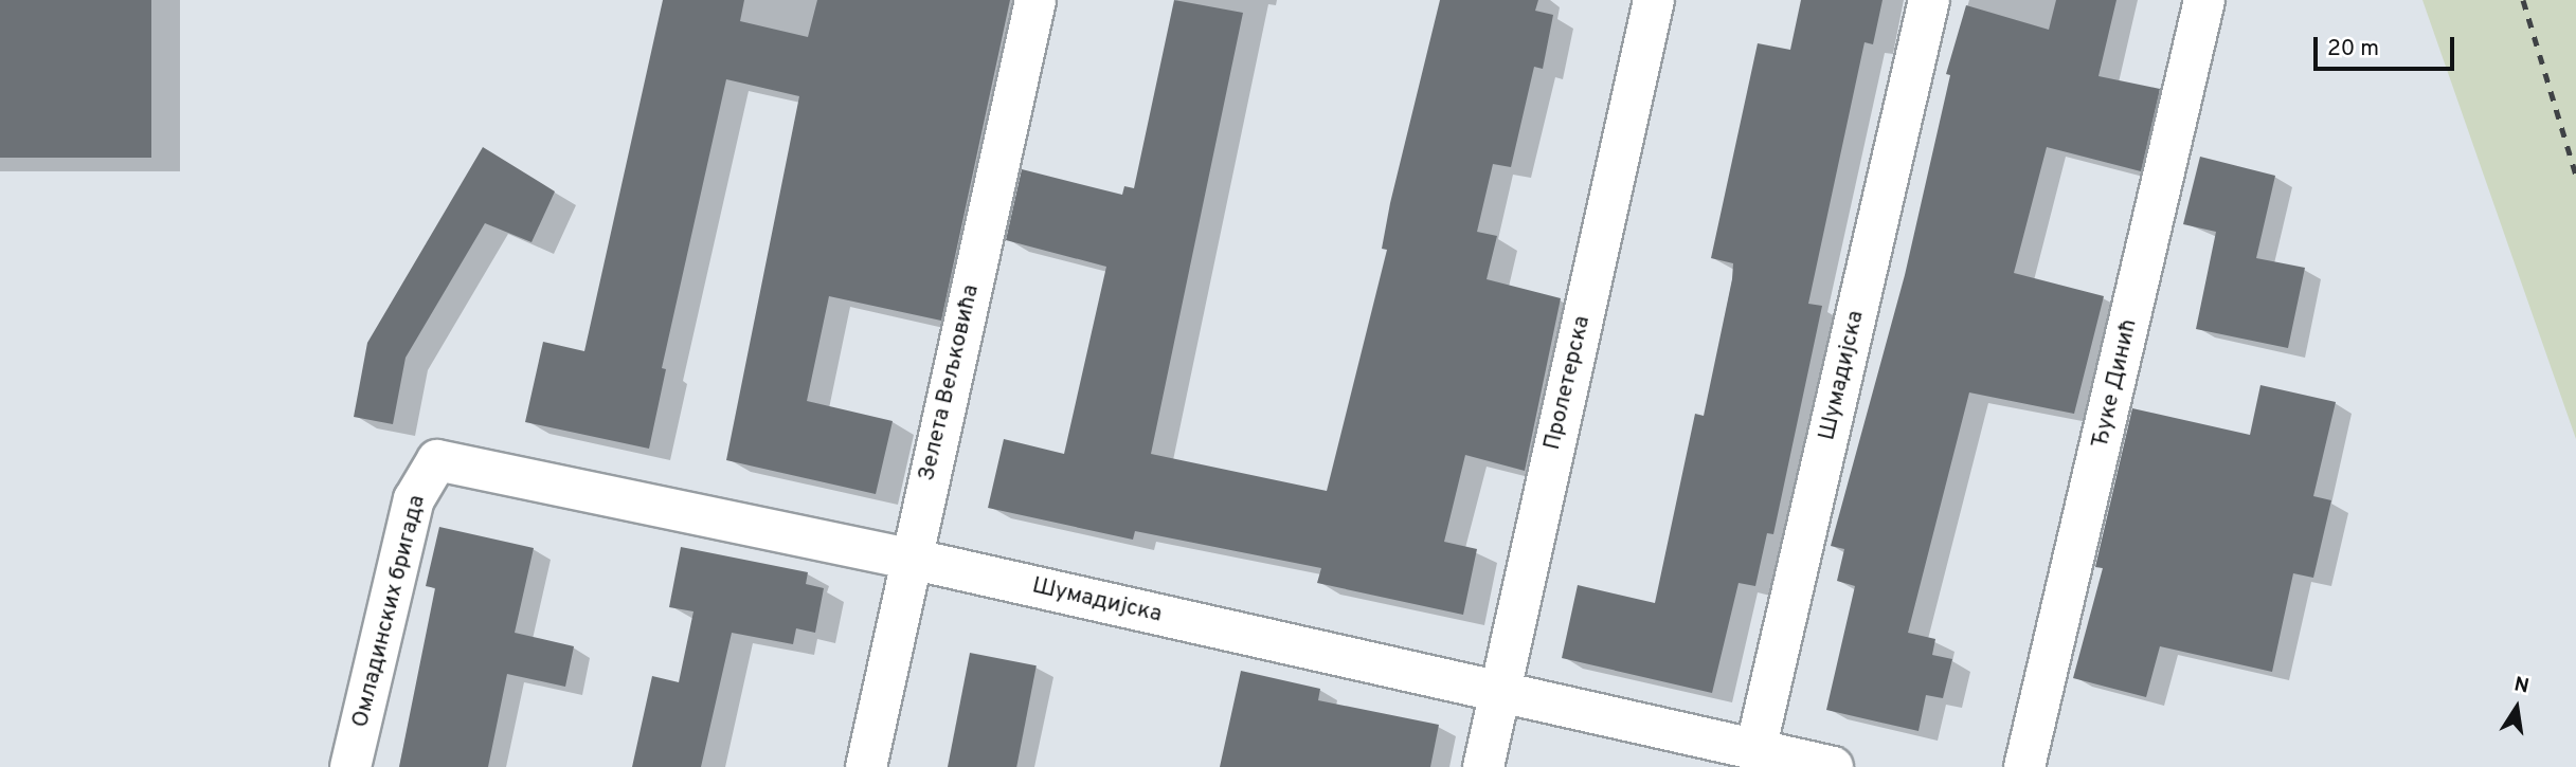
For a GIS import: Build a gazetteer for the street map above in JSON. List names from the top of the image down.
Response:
{
  "streets": {
    "street": [
      "Шумадијска",
      "Зелета Вељковића",
      "Пролетерска",
      "Ђуке Динић",
      "Омладинских бригада"
    ]
  },
  "crossings": [
    ["Шумадијска", "Зелета Вељковића"],
    ["Шумадијска", "Пролетерска"],
    ["Шумадијска", "Омладинских бригада"]
  ],
  "scale_bar": "20 m",
  "north": "top"
}
